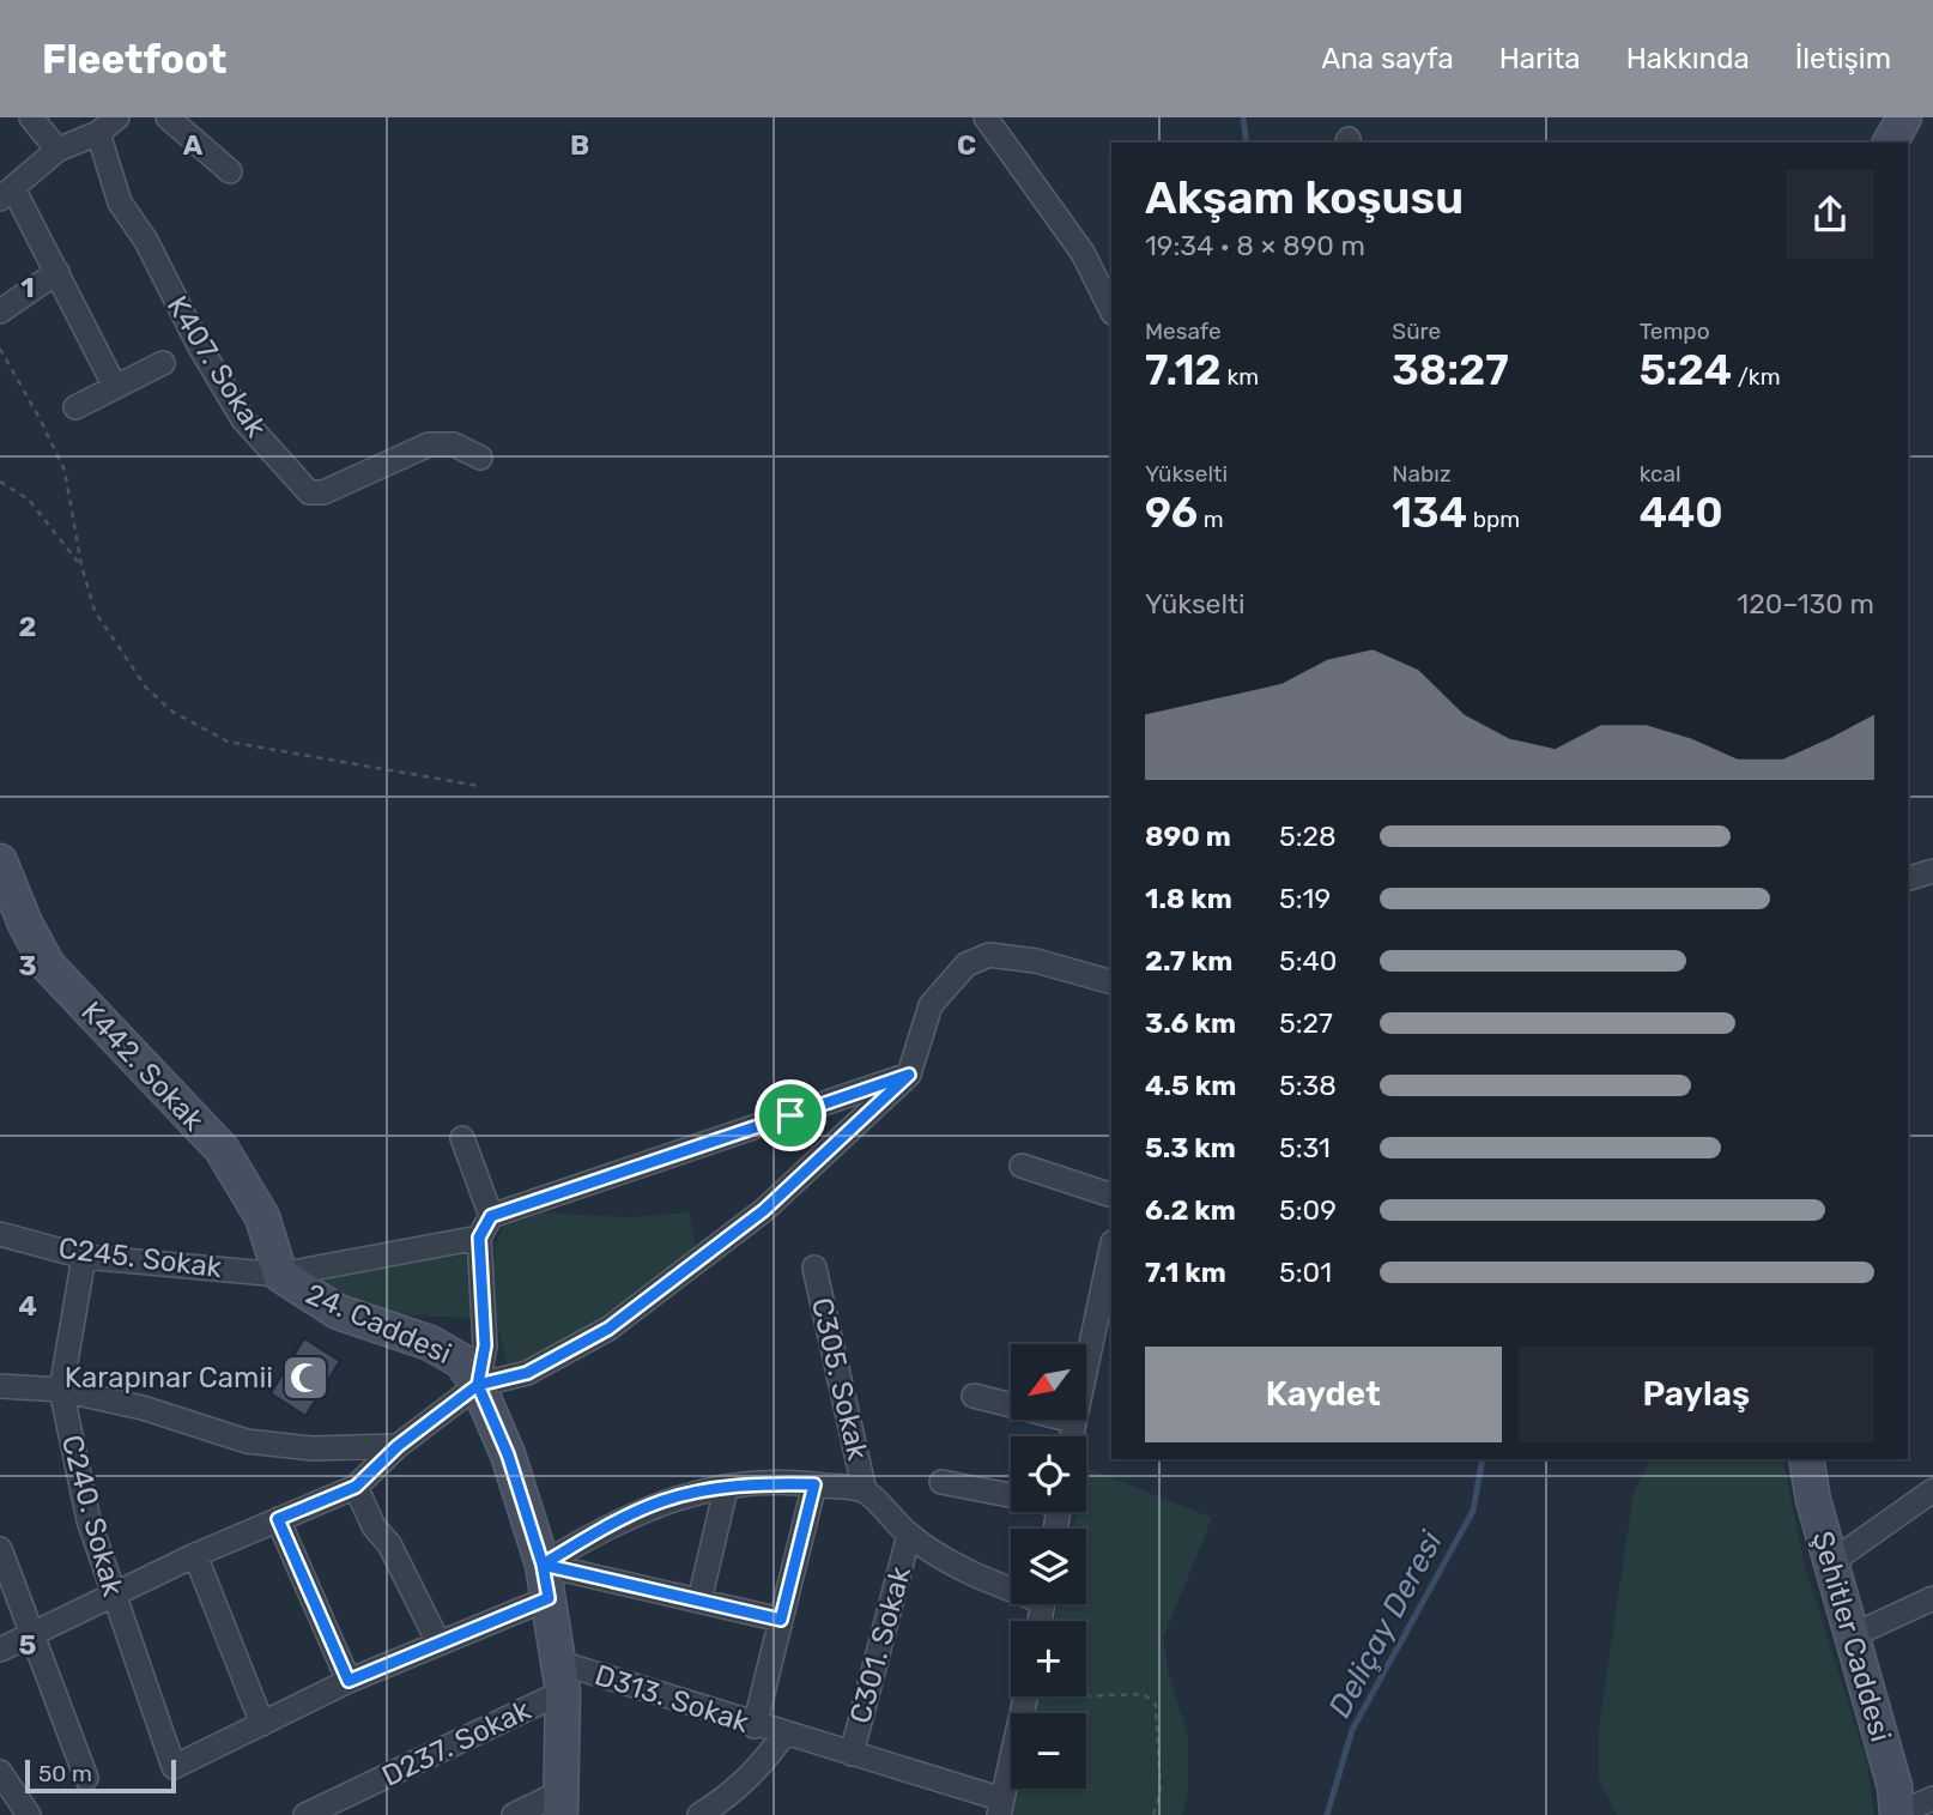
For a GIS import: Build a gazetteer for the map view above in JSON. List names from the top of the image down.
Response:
{
  "streets": {
    "street": [
      "K407. Sokak",
      "K442. Sokak",
      "C245. Sokak",
      "24. Caddesi",
      "C305. Sokak",
      "C240. Sokak",
      "Şehitler Caddesi",
      "C301. Sokak",
      "D313. Sokak",
      "D237. Sokak"
    ]
  },
  "crossings": [
    ["K442. Sokak", "C245. Sokak"],
    ["K442. Sokak", "24. Caddesi"],
    ["C245. Sokak", "24. Caddesi"],
    ["C245. Sokak", "C240. Sokak"],
    ["24. Caddesi", "D313. Sokak"],
    ["24. Caddesi", "D237. Sokak"],
    ["C301. Sokak", "D313. Sokak"],
    ["D313. Sokak", "D237. Sokak"]
  ],
  "water": ["Deliçay Deresi"],
  "places": {
    "mosque": ["Karapınar Camii"]
  },
  "scale_bar": "50 m",
  "north": "bottom left",
  "page": {
    "header": "Fleetfoot",
    "nav": [
      "Ana sayfa",
      "Harita",
      "Hakkında",
      "İletişim"
    ],
    "heading": ["Akşam koşusu", "19:34 · 8 × 890 m"],
    "stats": [
      ["Mesafe", "7.12 km"],
      ["Süre", "38:27"],
      ["Tempo", "5:24 /km"],
      ["Yükselti", "96 m"],
      ["Nabız", "134 bpm"],
      ["kcal", "440"]
    ],
    "chart": ["Yükselti", "120–130 m"],
    "list": [
      {
        "name": "890 m",
        "note": "5:28"
      },
      {
        "name": "1.8 km",
        "note": "5:19"
      },
      {
        "name": "2.7 km",
        "note": "5:40"
      },
      {
        "name": "3.6 km",
        "note": "5:27"
      },
      {
        "name": "4.5 km",
        "note": "5:38"
      },
      {
        "name": "5.3 km",
        "note": "5:31"
      },
      {
        "name": "6.2 km",
        "note": "5:09"
      },
      {
        "name": "7.1 km",
        "note": "5:01"
      }
    ],
    "buttons": ["Kaydet", "Paylaş"],
    "map_buttons": ["+", "−"],
    "scale": "50 m"
  },
  "grid": {
    "columns": ["A", "B", "C"],
    "rows": [
      "1",
      "2",
      "3",
      "4",
      "5"
    ]
  }
}
